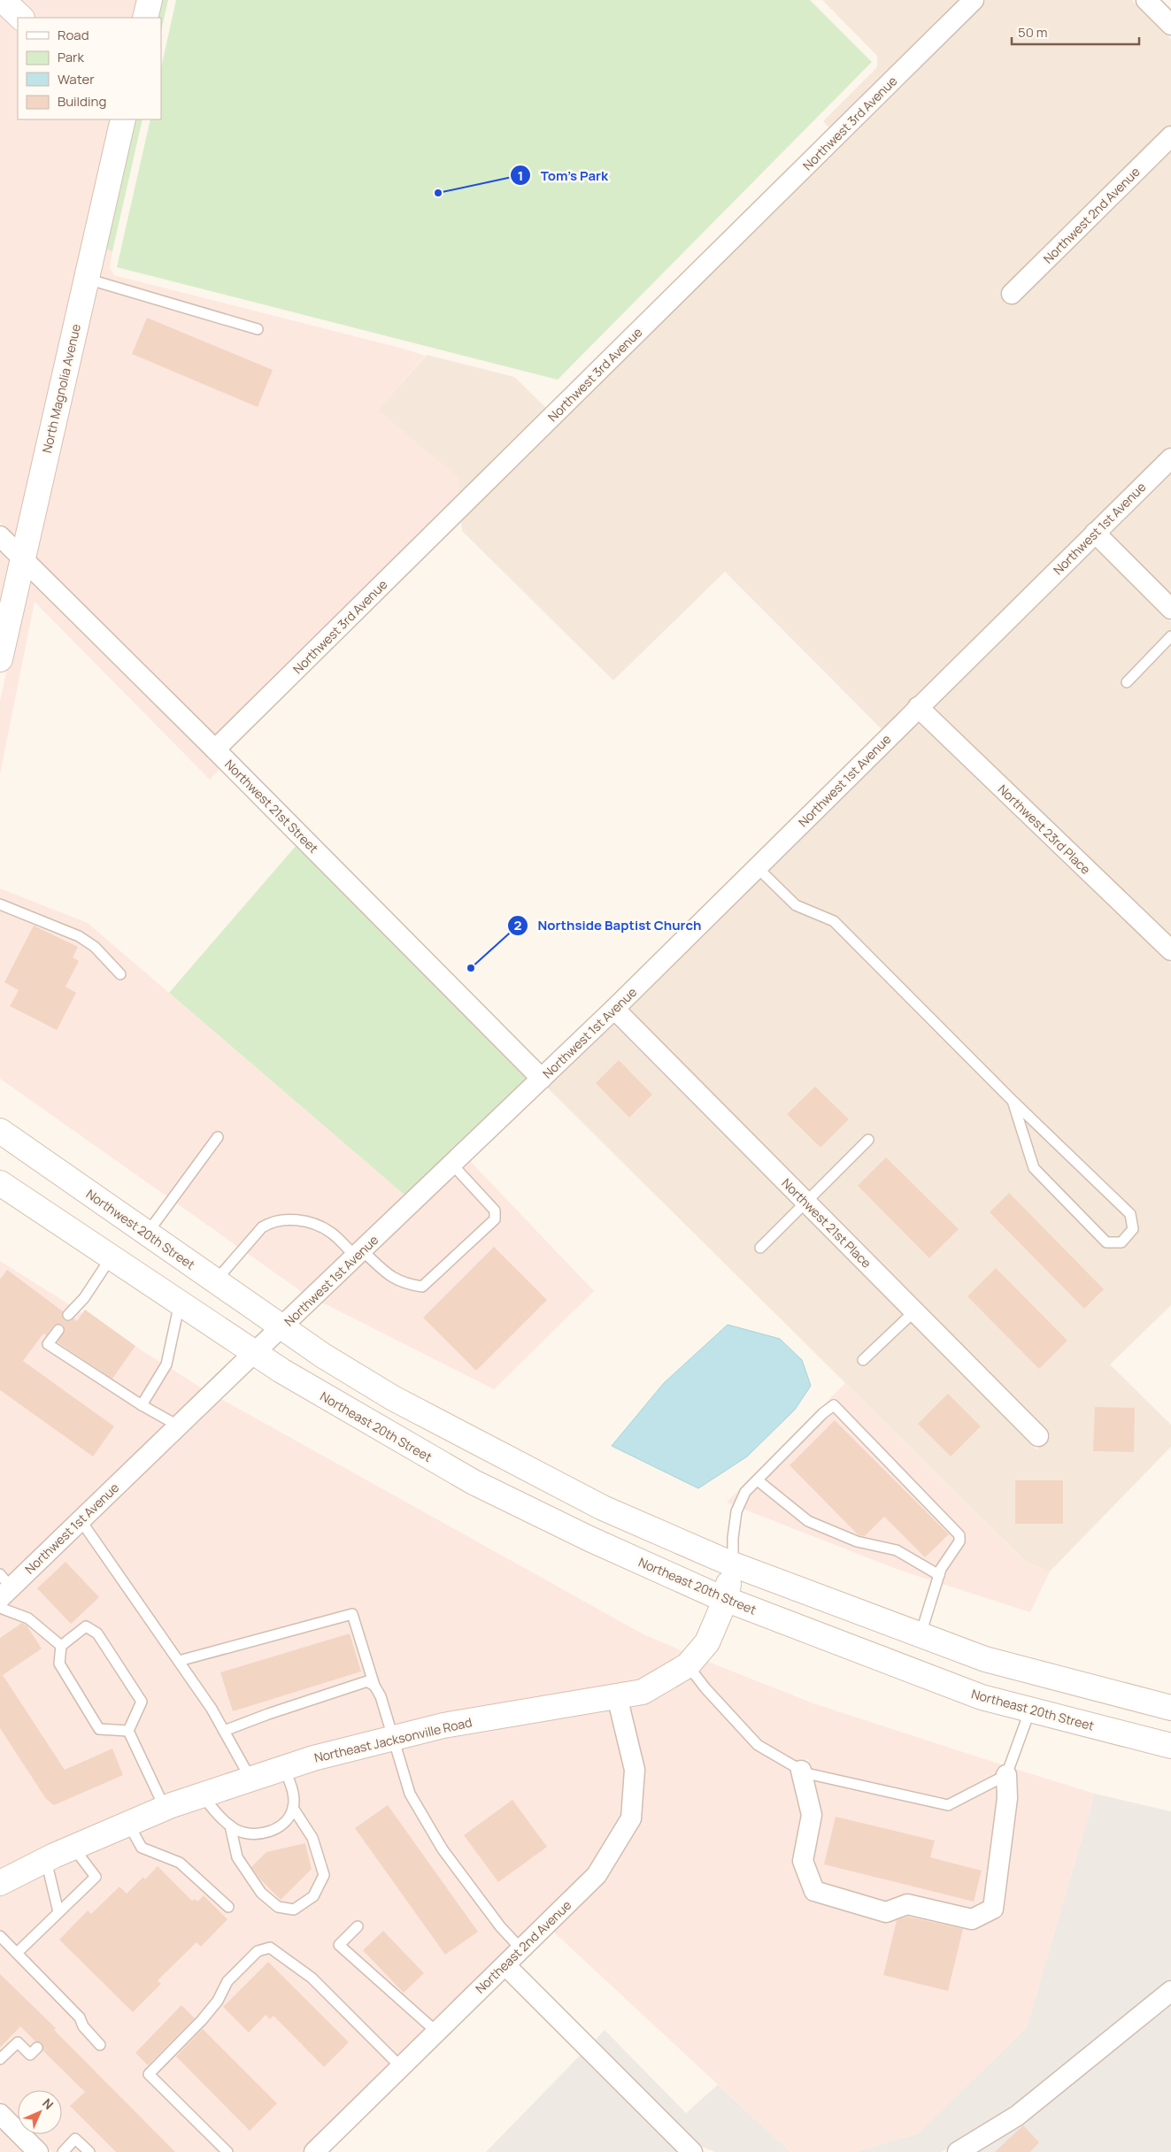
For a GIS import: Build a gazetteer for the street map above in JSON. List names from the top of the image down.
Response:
{
  "streets": {
    "main road": [
      "North Magnolia Avenue",
      "Northwest 20th Street",
      "Northeast 20th Street",
      "Northeast Jacksonville Road"
    ],
    "street": [
      "Northwest 3rd Avenue",
      "Northwest 2nd Avenue",
      "Northwest 1st Avenue",
      "Northwest 21st Street",
      "Northwest 23rd Place",
      "Northwest 21st Place",
      "Northeast 2nd Avenue"
    ]
  },
  "crossings": [
    ["Northwest 3rd Avenue", "Northwest 21st Street"],
    ["North Magnolia Avenue", "Northwest 21st Street"],
    ["Northwest 1st Avenue", "Northwest 21st Street"],
    ["Northwest 1st Avenue", "Northwest 23rd Place"],
    ["Northwest 1st Avenue", "Northwest 21st Place"],
    ["Northwest 1st Avenue", "Northwest 20th Street"],
    ["Northwest 1st Avenue", "Northeast 20th Street"],
    ["Northeast 20th Street", "Northeast Jacksonville Road"],
    ["Northeast Jacksonville Road", "Northeast 2nd Avenue"]
  ],
  "places": ["Tom's Park", "Northside Baptist Church"],
  "legend": [
    "Road",
    "Park",
    "Water",
    "Building"
  ],
  "scale_bar": "50 m",
  "north": "top right"
}
